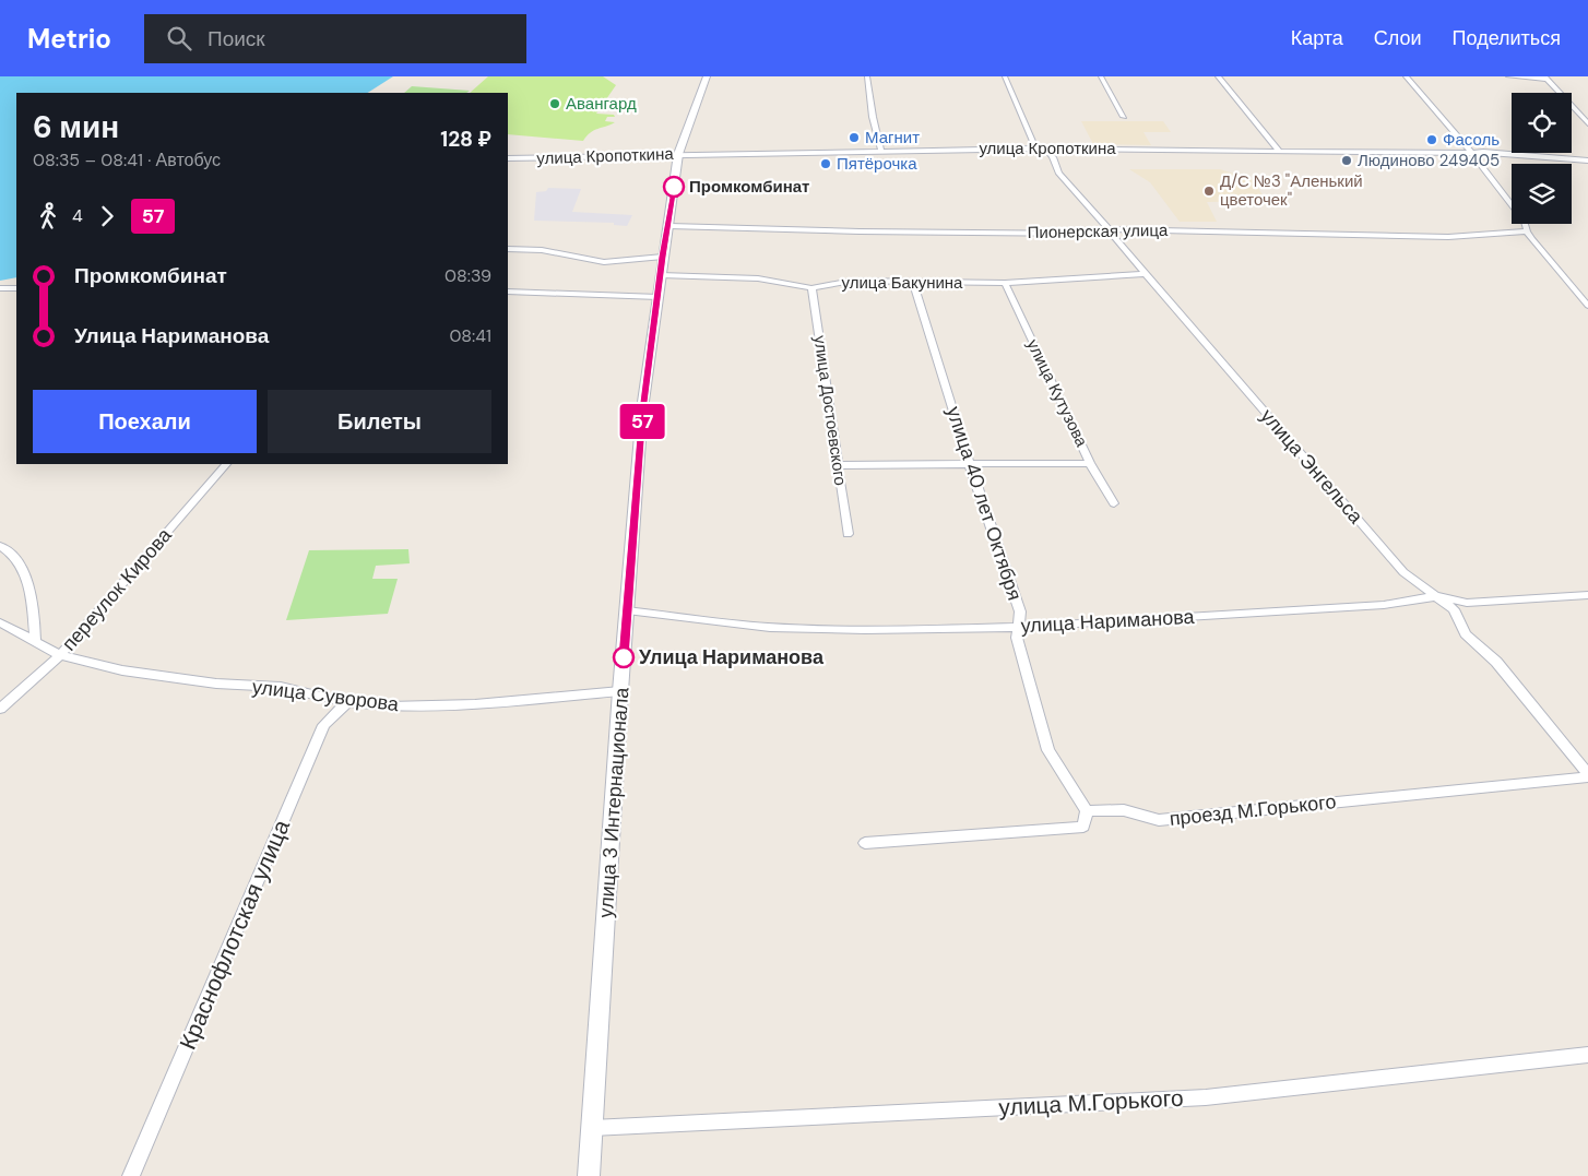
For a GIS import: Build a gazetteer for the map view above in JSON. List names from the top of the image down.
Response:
{
  "streets": {
    "street": [
      "улица Кропоткина",
      "Пионерская улица",
      "улица Бакунина",
      "улица Кутузова",
      "улица Достоевского",
      "улица Энгельса",
      "улица 40 лет Октября",
      "переулок Кирова",
      "улица Нариманова",
      "улица Суворова",
      "улица 3 Интернационала",
      "проезд М.Горького",
      "Краснофлотская улица",
      "улица М.Горького"
    ]
  },
  "crossings": [
    ["улица Кропоткина", "улица Энгельса"],
    ["улица Кропоткина", "улица 3 Интернационала"],
    ["Пионерская улица", "улица Энгельса"],
    ["Пионерская улица", "улица 3 Интернационала"],
    ["улица Бакунина", "улица Кутузова"],
    ["улица Бакунина", "улица Достоевского"],
    ["улица Бакунина", "улица Энгельса"],
    ["улица Бакунина", "улица 40 лет Октября"],
    ["улица Бакунина", "улица 3 Интернационала"],
    ["улица Энгельса", "улица Нариманова"],
    ["улица Энгельса", "проезд М.Горького"],
    ["улица 40 лет Октября", "улица Нариманова"],
    ["улица 40 лет Октября", "проезд М.Горького"],
    ["переулок Кирова", "улица Суворова"],
    ["улица Нариманова", "улица 3 Интернационала"],
    ["улица Суворова", "улица 3 Интернационала"],
    ["улица Суворова", "Краснофлотская улица"],
    ["улица 3 Интернационала", "улица М.Горького"]
  ],
  "places": [
    "Авангард",
    "Магнит",
    "Фасоль",
    "Людиново 249405",
    "Пятёрочка",
    "Промкомбинат",
    "Д/С №3 \"Аленький цветочек\"",
    "Улица Нариманова"
  ],
  "lines": ["bus line 57"],
  "page": {
    "header": "Metrio",
    "search": "Поиск",
    "nav": ["Карта", "Слои", "Поделиться"],
    "on_map": "57",
    "heading": ["6 мин", "08:35 – 08:41 · Автобус", "128 ₽"],
    "legs": ["4", "57"],
    "list": [
      {
        "name": "Промкомбинат",
        "value": "08:39"
      },
      {
        "name": "Улица Нариманова",
        "value": "08:41"
      }
    ],
    "buttons": ["Поехали", "Билеты"]
  }
}
